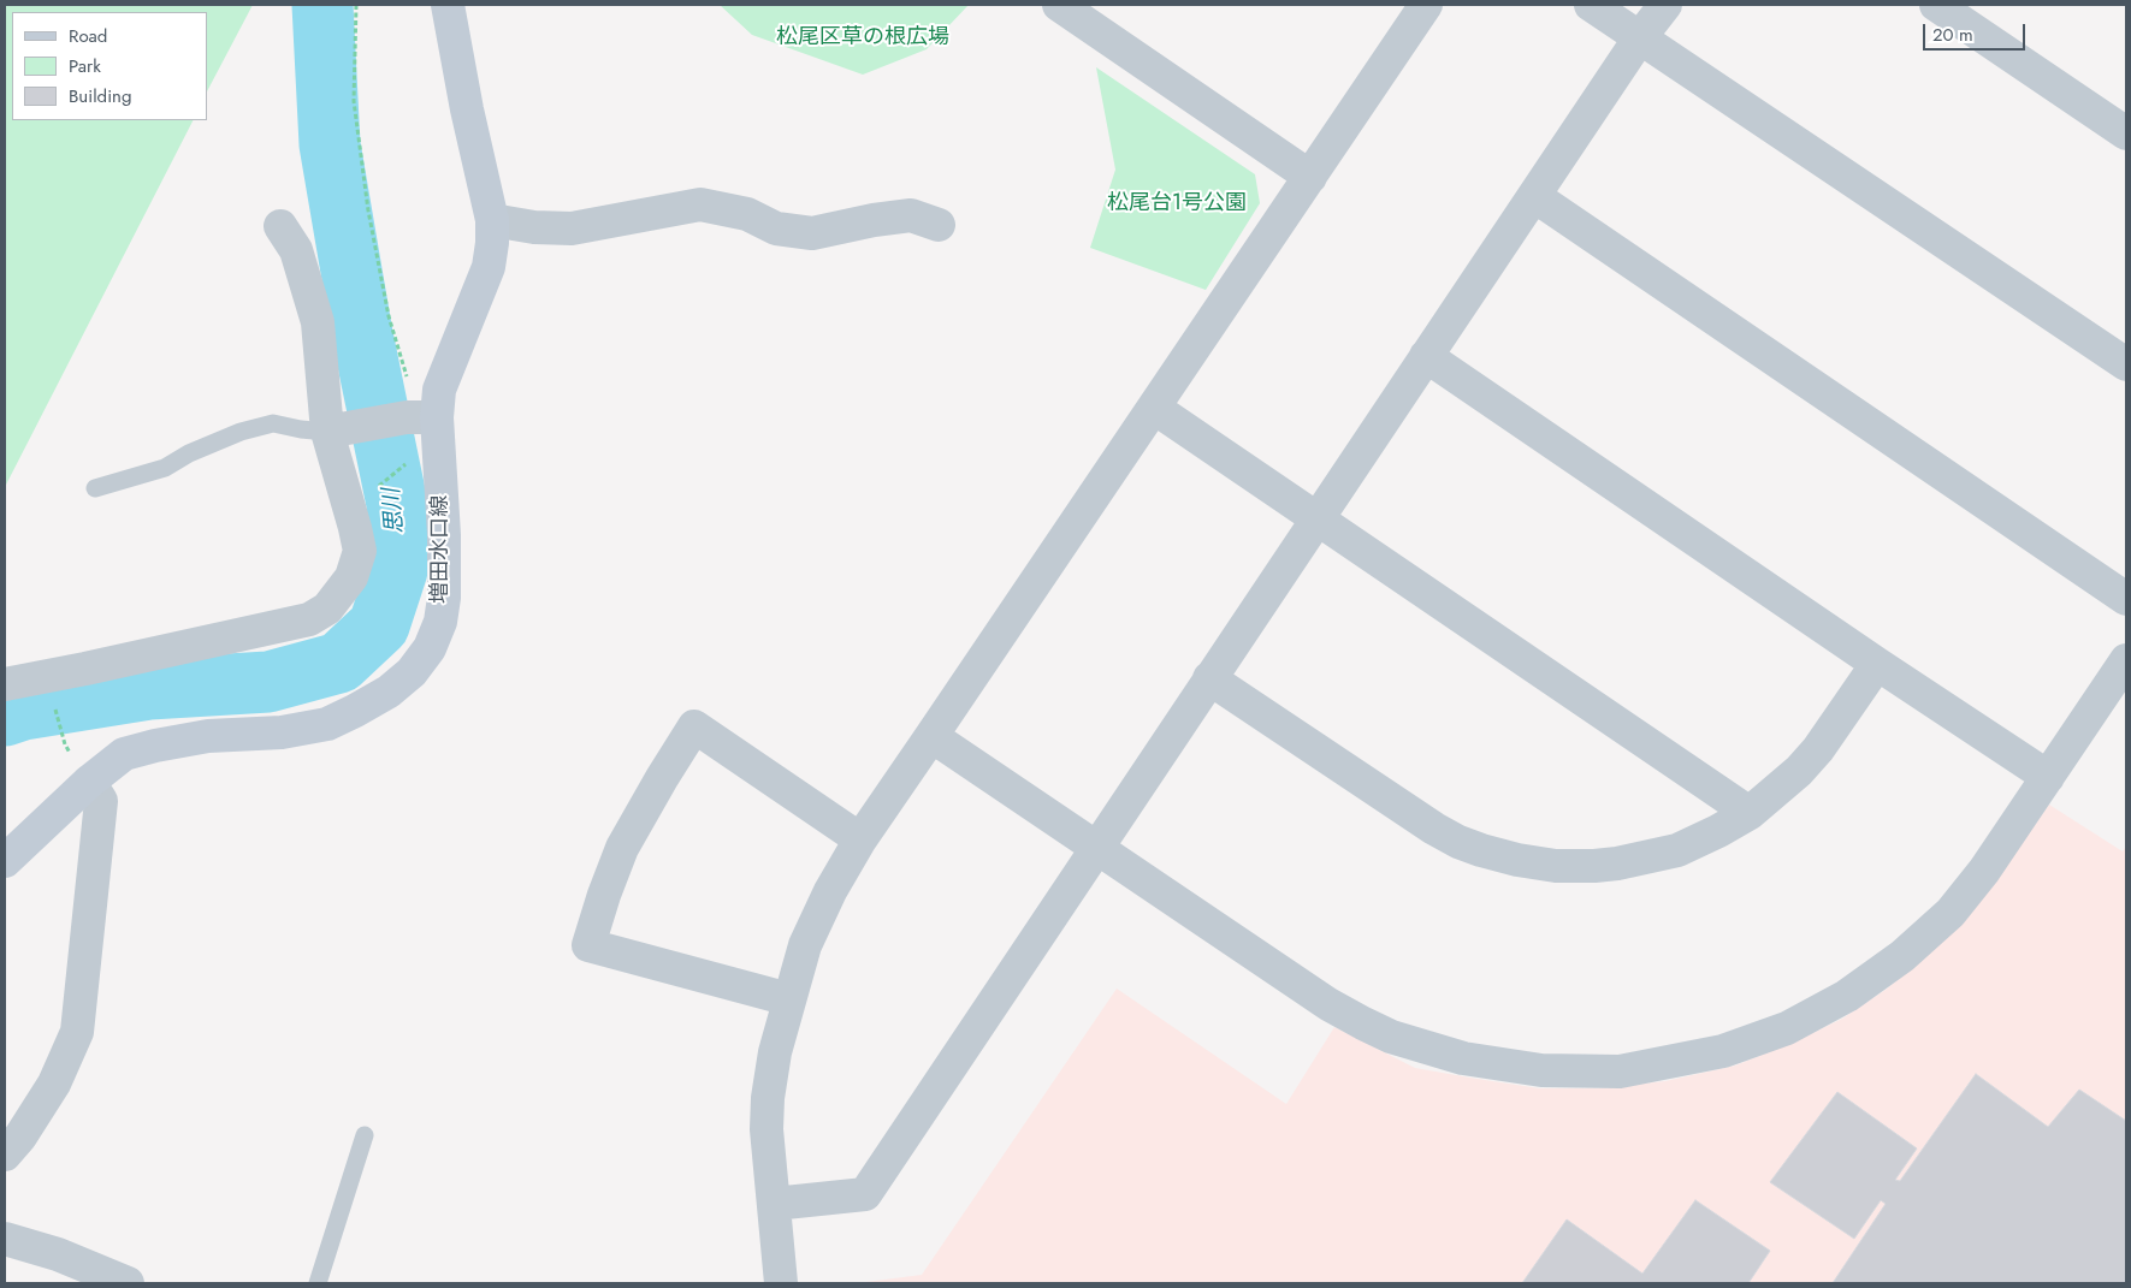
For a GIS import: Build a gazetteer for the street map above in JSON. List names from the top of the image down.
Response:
{
  "streets": {
    "main road": ["増田水口線"]
  },
  "water": ["思川"],
  "parks": ["松尾区草の根広場", "松尾台1号公園"],
  "legend": ["Road", "Park", "Building"],
  "scale_bar": "20 m"
}
